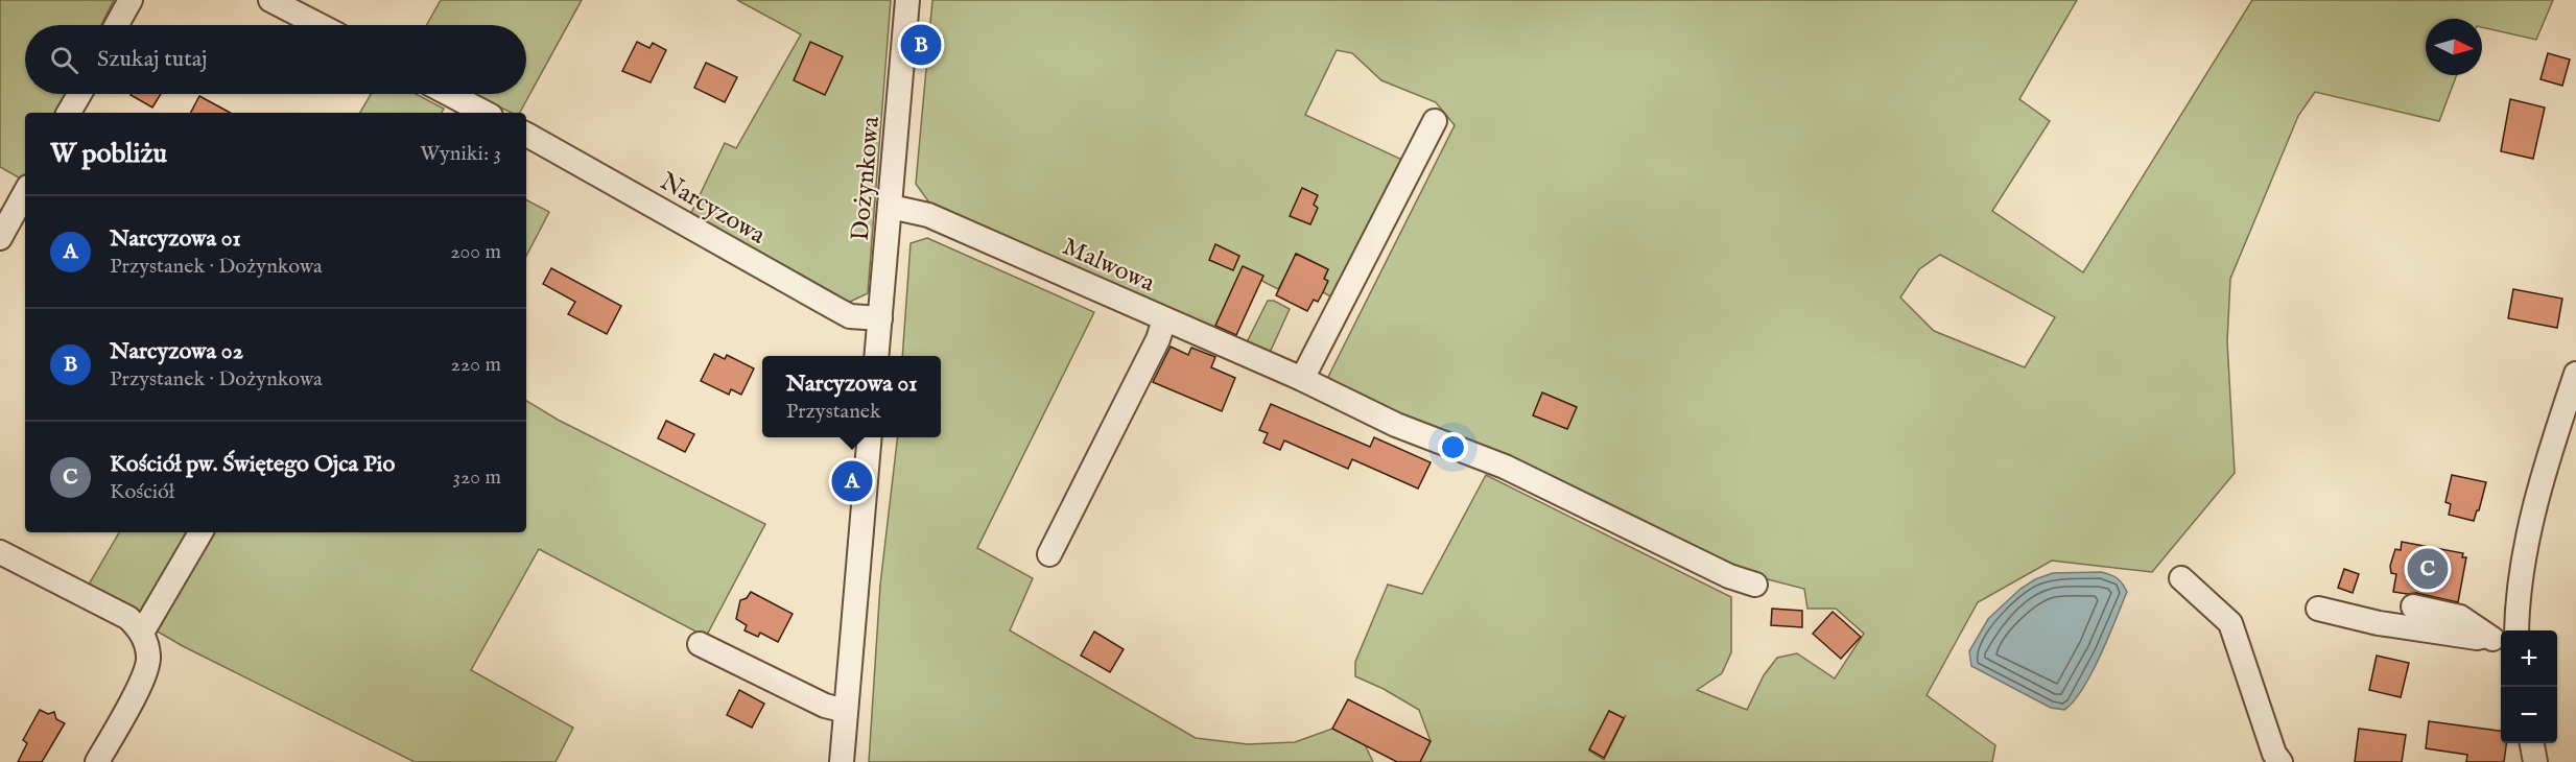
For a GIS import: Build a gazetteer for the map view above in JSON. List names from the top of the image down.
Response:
{
  "streets": {
    "street": ["Dożynkowa", "Narcyzowa", "Malwowa"]
  },
  "crossings": [
    ["Dożynkowa", "Narcyzowa"],
    ["Dożynkowa", "Malwowa"]
  ],
  "north": "right",
  "page": {
    "pins": ["B", "A", "C"],
    "search": "Szukaj tutaj",
    "heading": ["W pobliżu", "Wyniki: 3"],
    "list": [
      {
        "mark": "A",
        "name": "Narcyzowa 01",
        "note": "Przystanek · Dożynkowa",
        "value": "200 m"
      },
      {
        "mark": "B",
        "name": "Narcyzowa 02",
        "note": "Przystanek · Dożynkowa",
        "value": "220 m"
      },
      {
        "mark": "C",
        "name": "Kościół pw. Świętego Ojca Pio",
        "note": "Kościół",
        "value": "320 m"
      }
    ],
    "popup": ["Narcyzowa 01", "Przystanek"],
    "map_buttons": ["+", "−"]
  }
}
